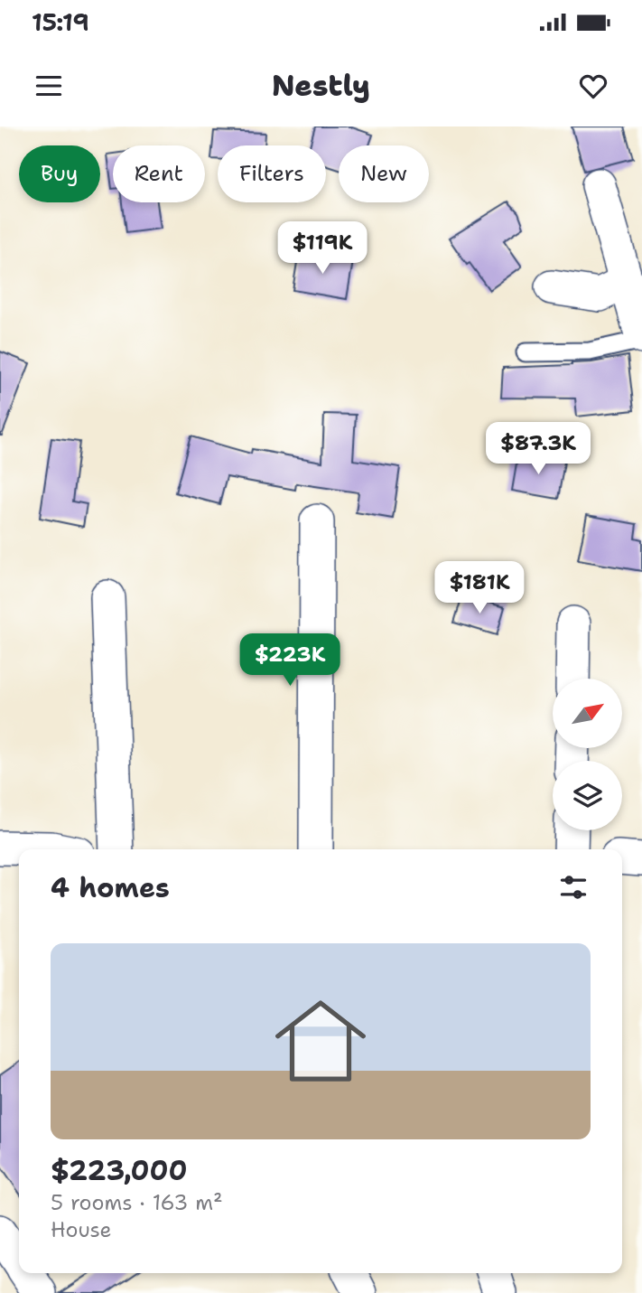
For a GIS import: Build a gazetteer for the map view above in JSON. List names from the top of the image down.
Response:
{
  "north": "top right",
  "page": {
    "status": "15:19",
    "header": "Nestly",
    "chip": [
      "Buy",
      "Rent",
      "Filters",
      "New"
    ],
    "price": [
      "$119K",
      "$87.3K",
      "$181K",
      "$223K"
    ],
    "heading": "4 homes",
    "list": [
      {
        "name": "$223,000",
        "note": "5 rooms · 163 m² · House"
      }
    ]
  }
}
